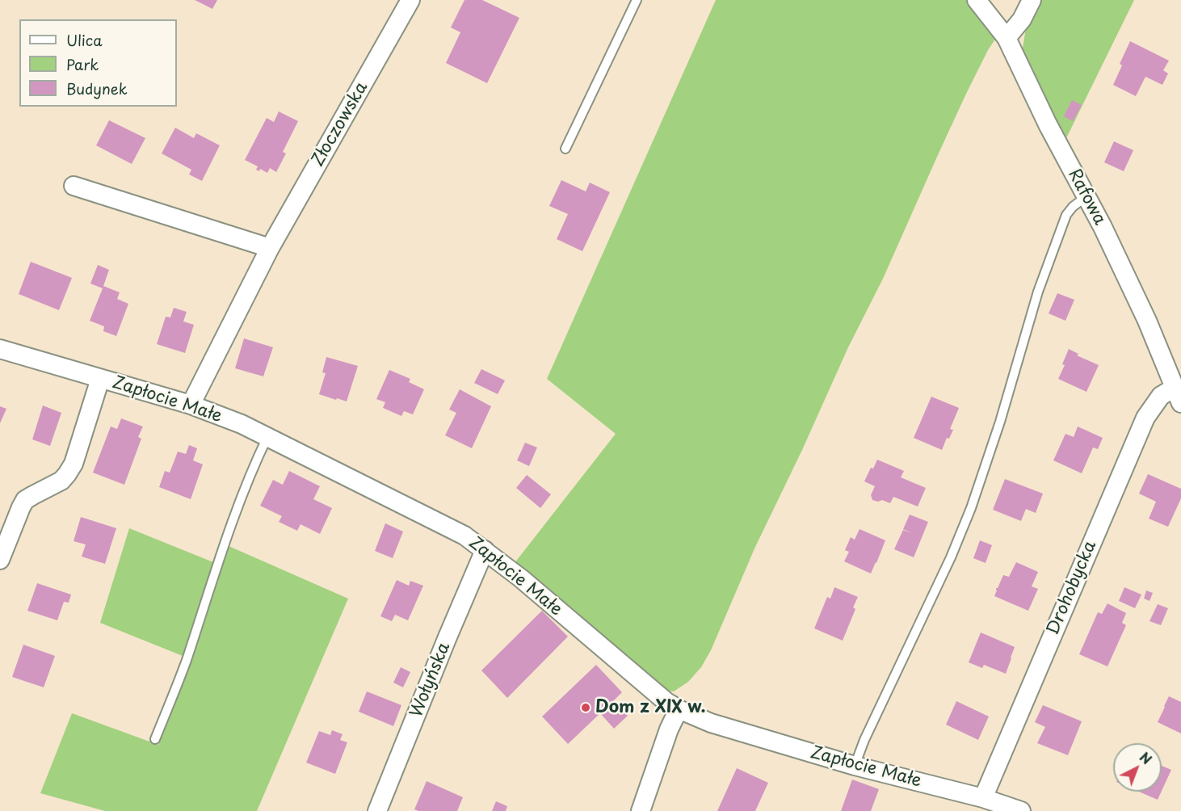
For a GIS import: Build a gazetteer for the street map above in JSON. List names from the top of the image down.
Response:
{
  "streets": {
    "street": [
      "Złoczowska",
      "Rafowa",
      "Zapłocie Małe",
      "Drohobycka",
      "Wołyńska"
    ]
  },
  "crossings": [
    ["Złoczowska", "Zapłocie Małe"],
    ["Rafowa", "Drohobycka"],
    ["Zapłocie Małe", "Drohobycka"],
    ["Zapłocie Małe", "Wołyńska"]
  ],
  "places": ["Dom z XIX w."],
  "legend": ["Ulica", "Park", "Budynek"],
  "north": "top right"
}
